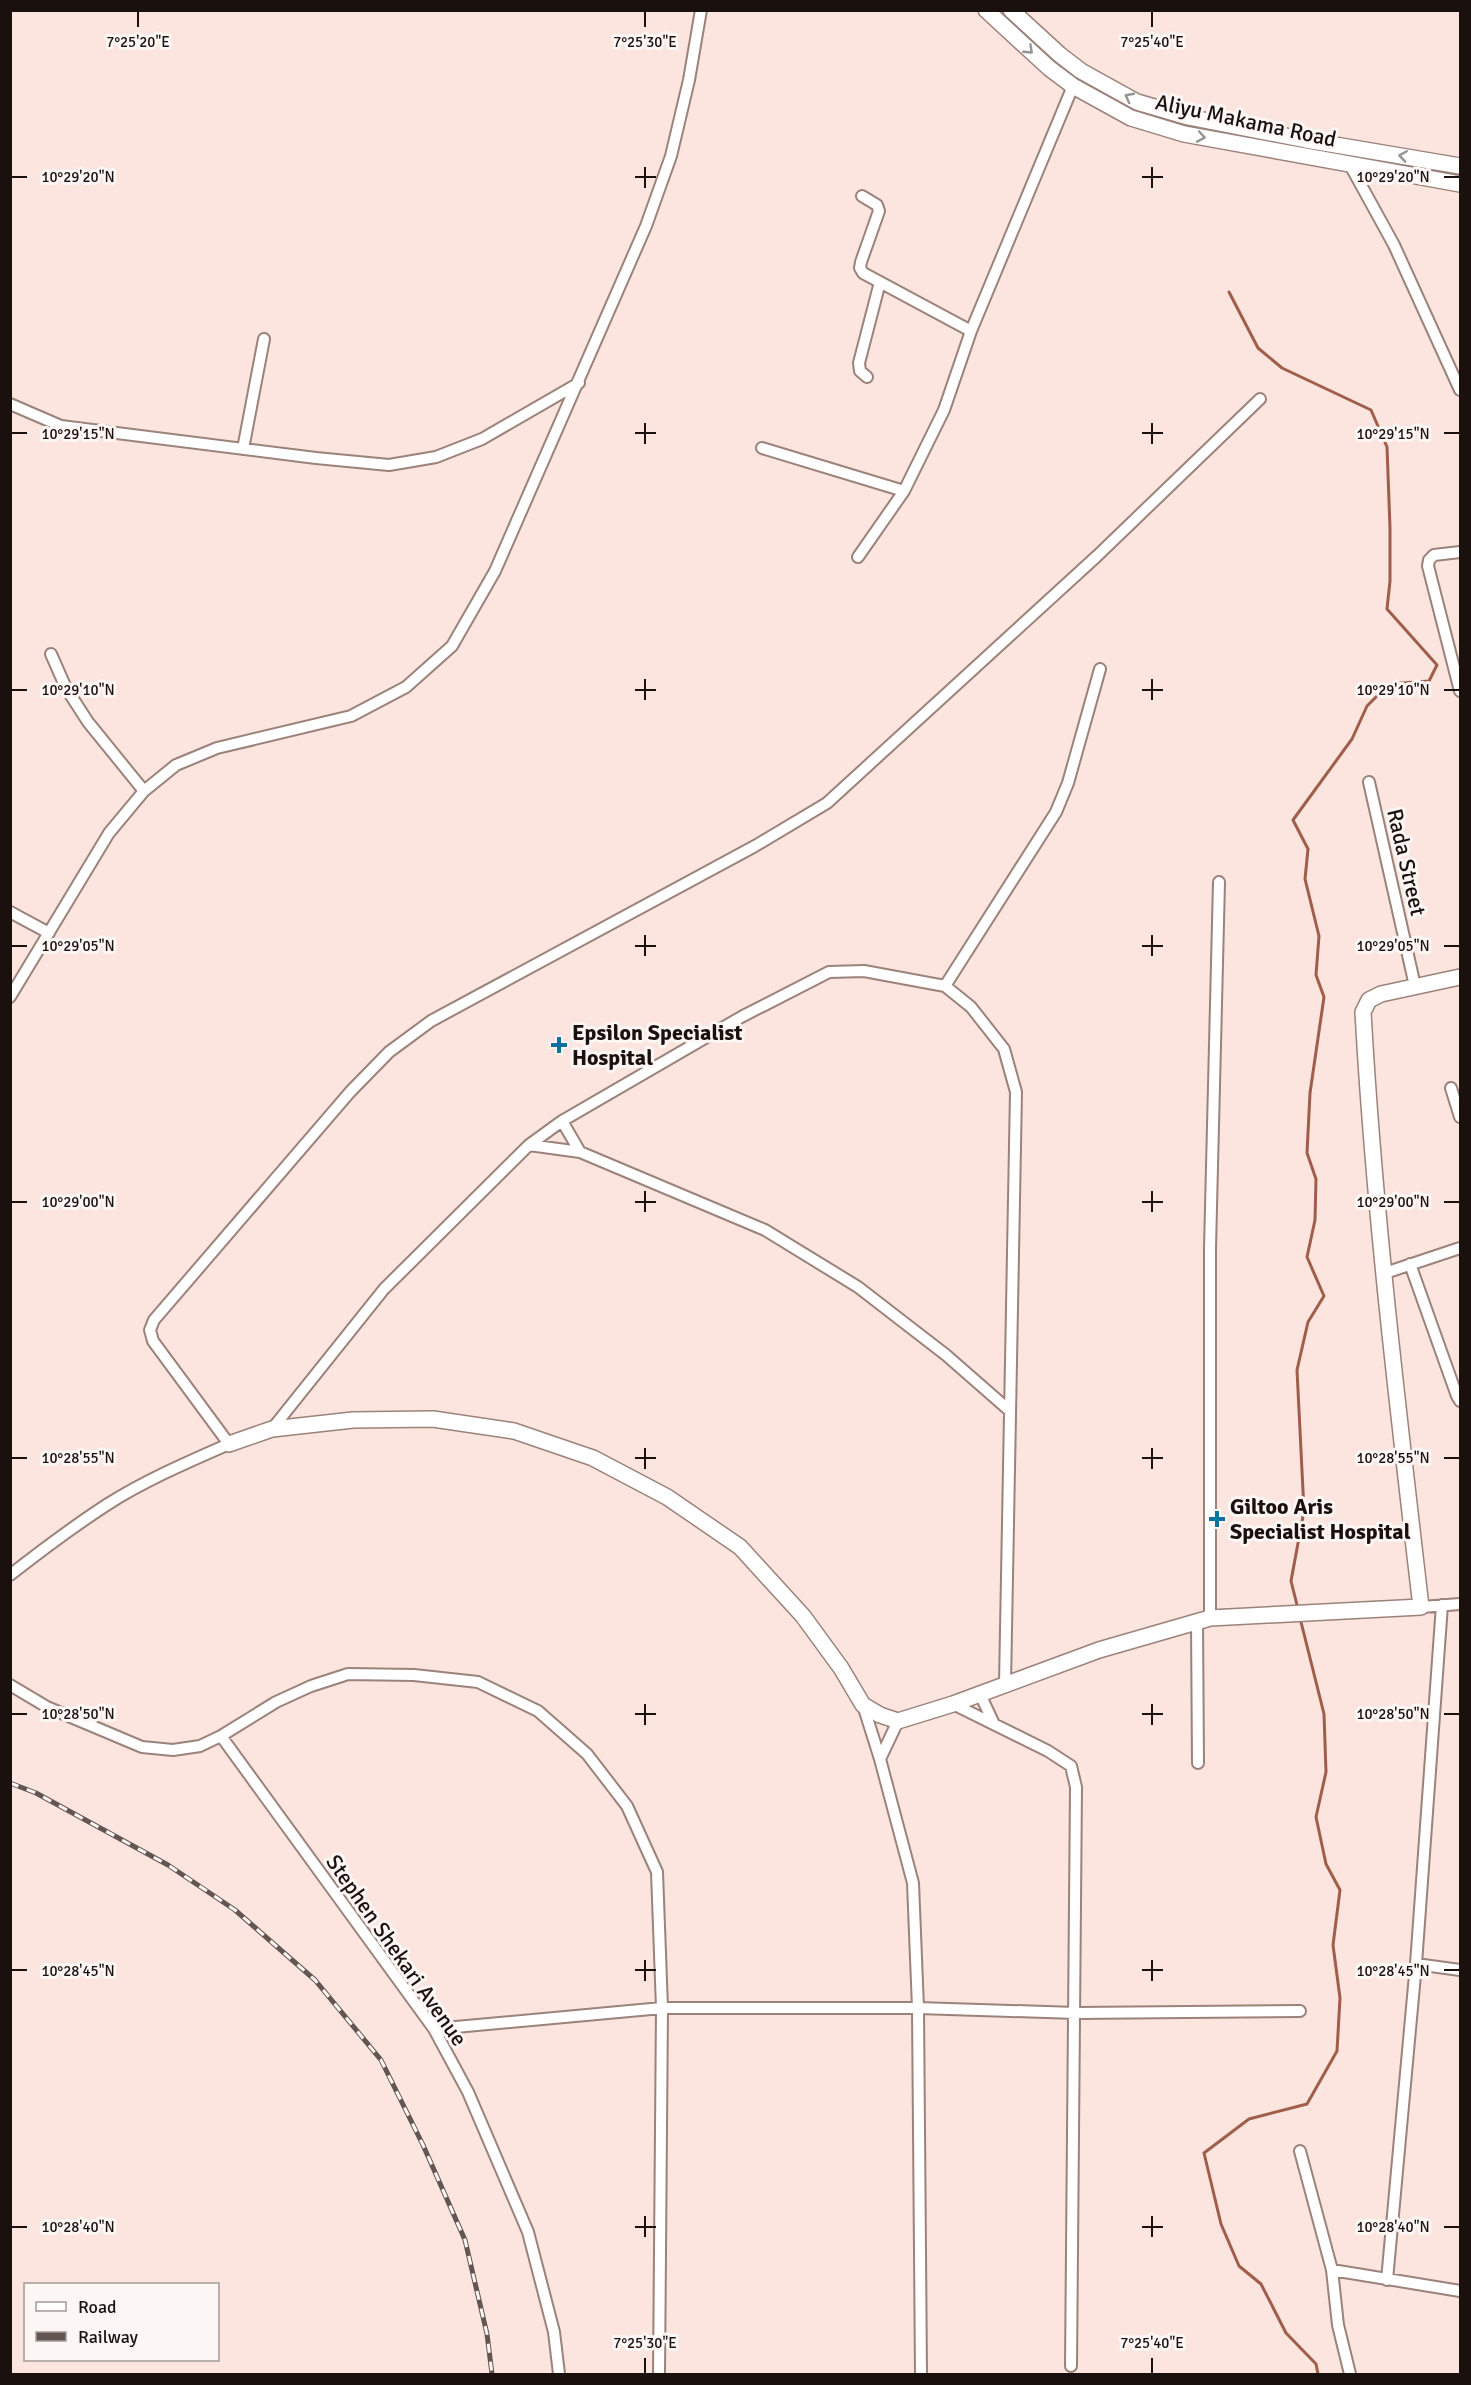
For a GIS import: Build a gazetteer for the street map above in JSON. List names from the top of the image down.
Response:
{
  "streets": {
    "street": ["Aliyu Makama Road", "Rada Street", "Stephen Shekari Avenue"]
  },
  "places": {
    "health": ["Epsilon Specialist Hospital", "Giltoo Aris Specialist Hospital"]
  },
  "legend": ["Road", "Railway"],
  "coordinates": [
    "7°25'20\"E",
    "7°25'30\"E",
    "7°25'40\"E",
    "10°29'20\"N",
    "10°29'15\"N",
    "10°29'10\"N",
    "10°29'05\"N",
    "10°29'00\"N",
    "10°28'55\"N",
    "10°28'50\"N",
    "10°28'45\"N",
    "10°28'40\"N"
  ]
}
